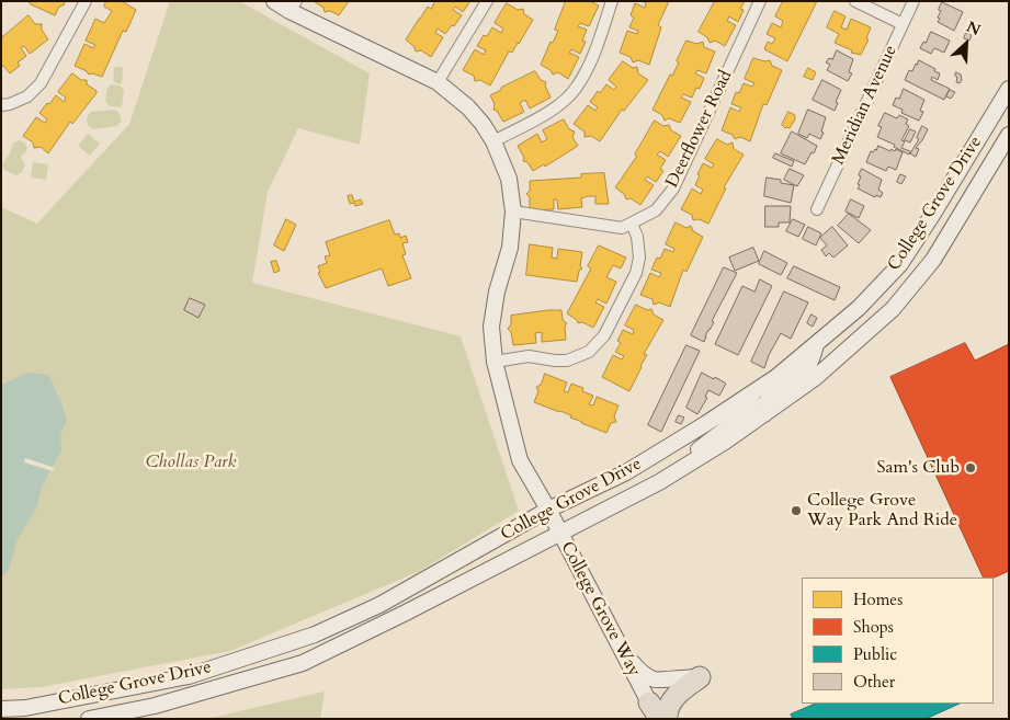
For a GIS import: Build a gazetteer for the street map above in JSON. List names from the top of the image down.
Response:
{
  "streets": {
    "main road": ["College Grove Drive", "College Grove Way"],
    "street": ["Meridian Avenue", "Deerflower Road"]
  },
  "crossings": [
    ["Deerflower Road", "College Grove Way"],
    ["College Grove Drive", "College Grove Way"]
  ],
  "parks": ["Chollas Park"],
  "places": ["Sam's Club", "College Grove Way Park And Ride"],
  "legend": [
    "Homes",
    "Shops",
    "Public",
    "Other"
  ],
  "north": "top right"
}
